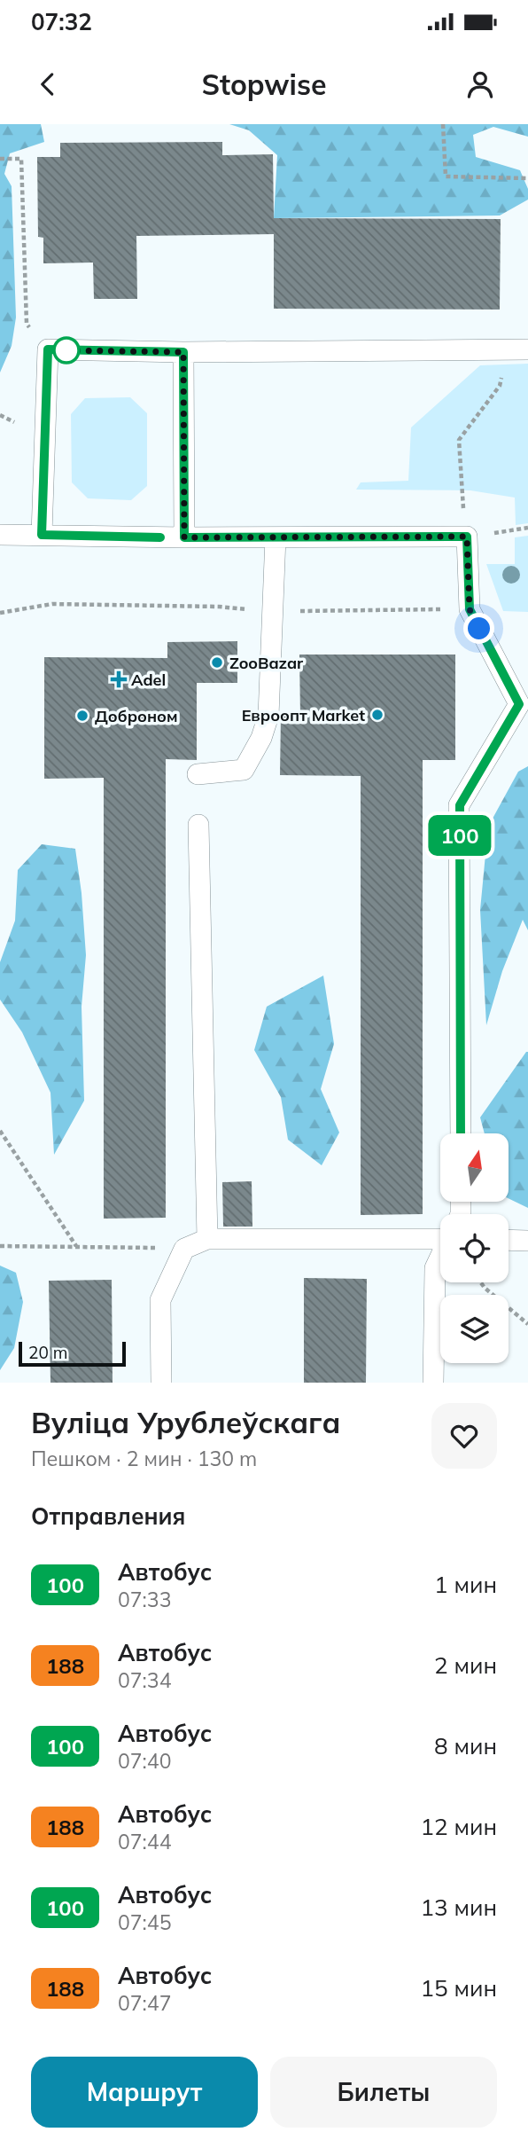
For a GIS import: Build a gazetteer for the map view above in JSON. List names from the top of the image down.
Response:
{
  "places": {
    "other": ["ZooBazar", "Евроопт Market", "Доброном"],
    "health": ["Adel"]
  },
  "lines": ["bus line 100"],
  "scale_bar": "20 m",
  "north": "top",
  "page": {
    "status": "07:32",
    "header": "Stopwise",
    "on_map": "100",
    "scale": "20 m",
    "heading": [
      ["Вуліца Урублеўскага", "Пешком · 2 мин · 130 m"],
      "Отправления"
    ],
    "list": [
      {
        "mark": "100",
        "name": "Автобус",
        "note": "07:33",
        "value": "1 мин"
      },
      {
        "mark": "188",
        "name": "Автобус",
        "note": "07:34",
        "value": "2 мин"
      },
      {
        "mark": "100",
        "name": "Автобус",
        "note": "07:40",
        "value": "8 мин"
      },
      {
        "mark": "188",
        "name": "Автобус",
        "note": "07:44",
        "value": "12 мин"
      },
      {
        "mark": "100",
        "name": "Автобус",
        "note": "07:45",
        "value": "13 мин"
      },
      {
        "mark": "188",
        "name": "Автобус",
        "note": "07:47",
        "value": "15 мин"
      }
    ],
    "buttons": ["Маршрут", "Билеты"]
  }
}
